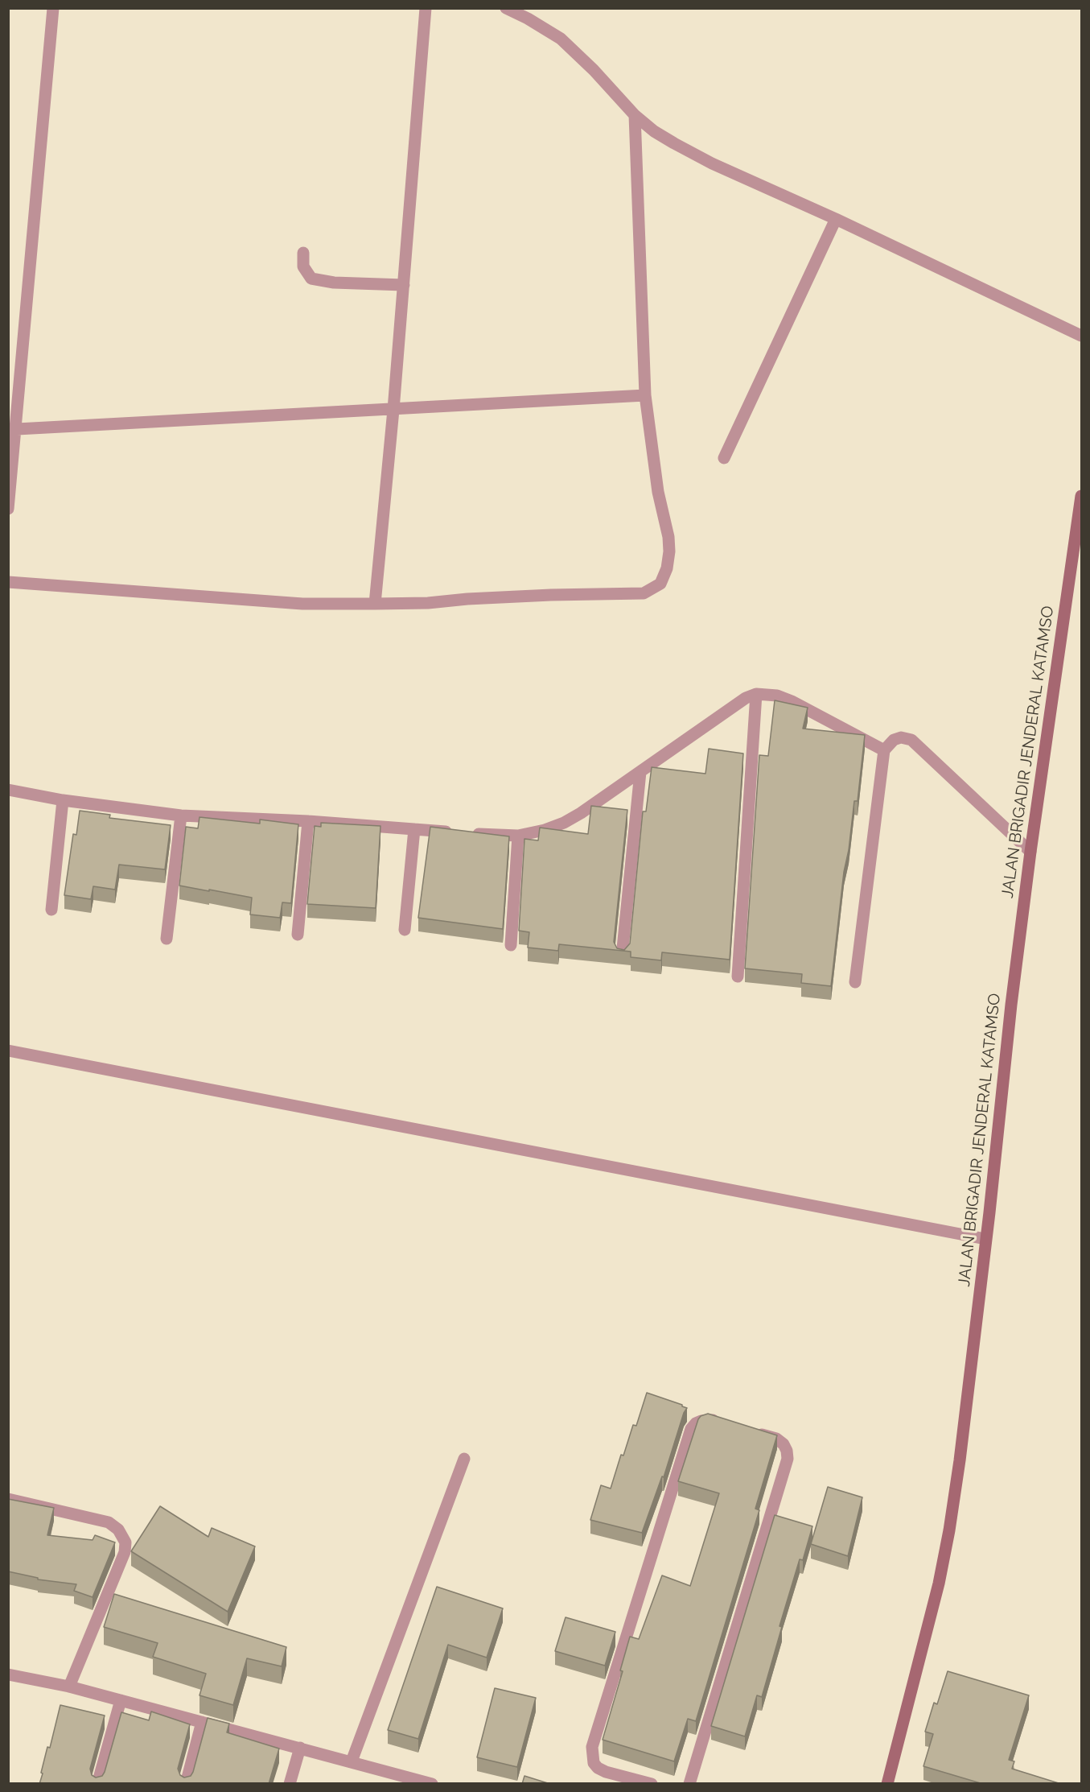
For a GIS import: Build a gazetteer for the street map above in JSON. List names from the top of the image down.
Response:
{
  "streets": {
    "main road": ["JALAN BRIGADIR JENDERAL KATAMSO"]
  }
}
